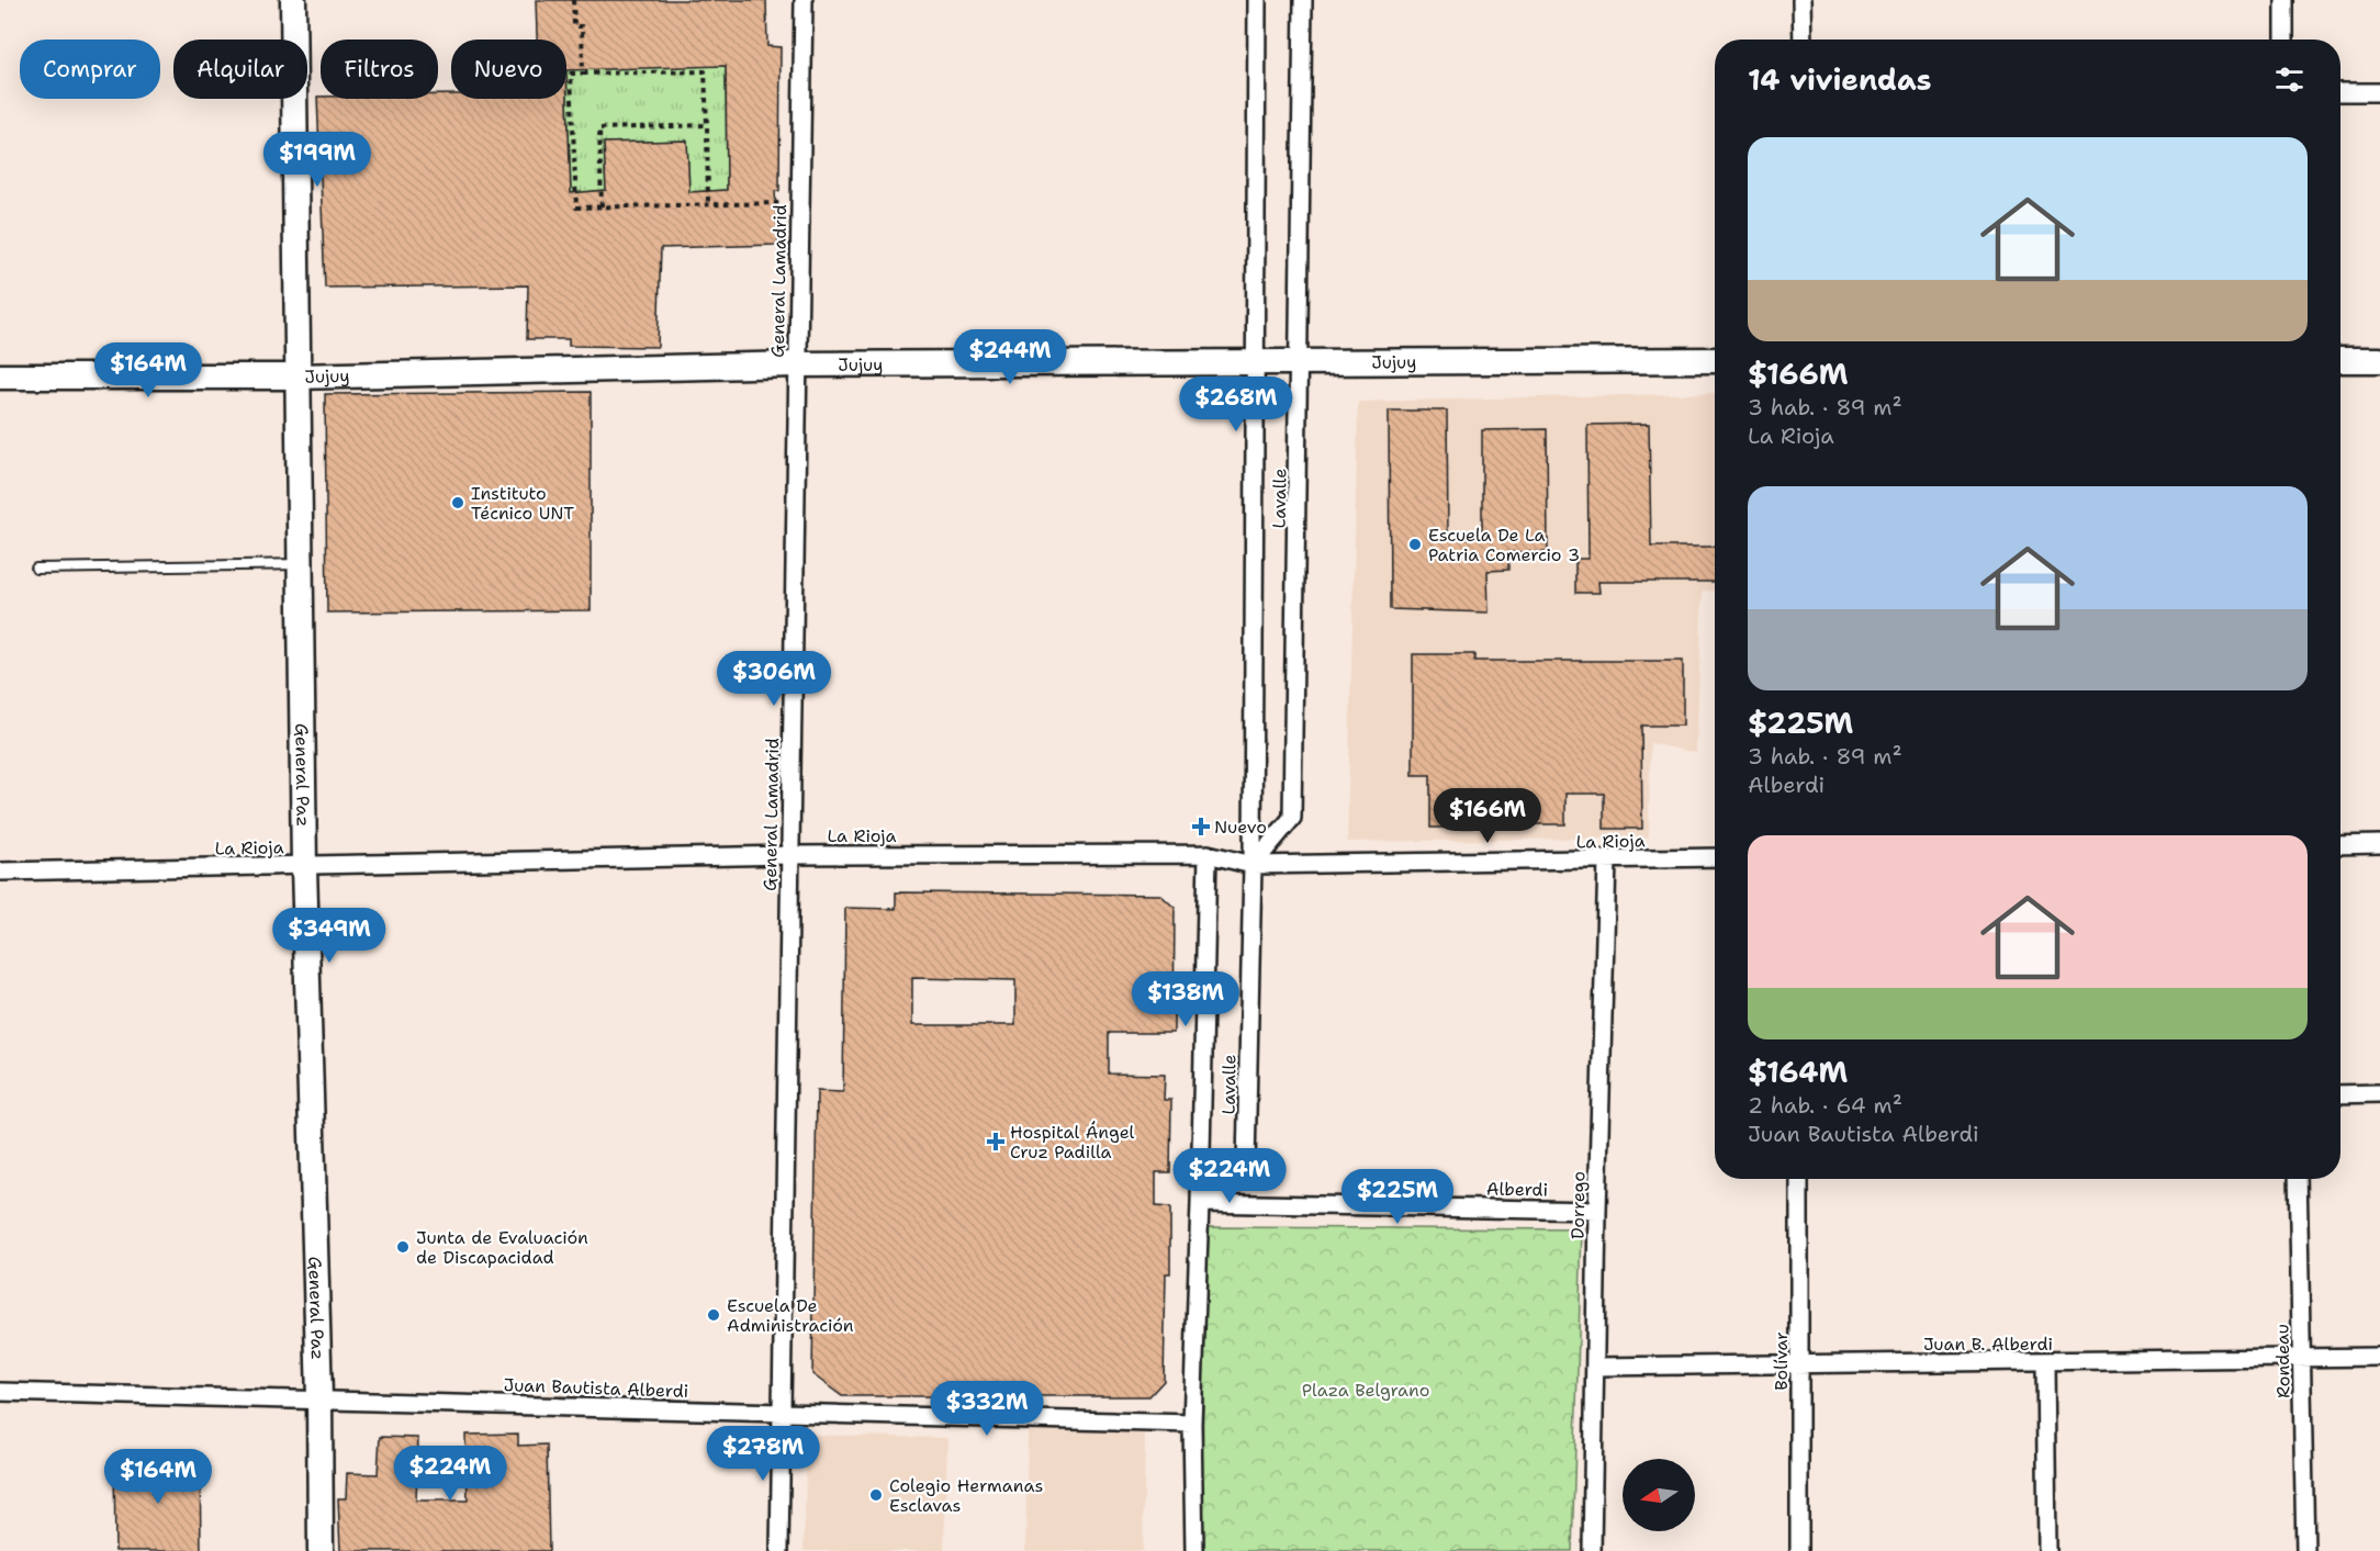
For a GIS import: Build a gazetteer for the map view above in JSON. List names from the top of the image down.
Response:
{
  "streets": {
    "street": [
      "General Lamadrid",
      "Jujuy",
      "Lavalle",
      "General Paz",
      "La Rioja",
      "Alberdi",
      "Dorrego",
      "Juan B. Alberdi",
      "Bolívar",
      "Rondeau",
      "Juan Bautista Alberdi"
    ]
  },
  "crossings": [
    ["General Lamadrid", "Jujuy"],
    ["General Lamadrid", "La Rioja"],
    ["General Lamadrid", "Juan Bautista Alberdi"],
    ["Jujuy", "Lavalle"],
    ["Jujuy", "General Paz"],
    ["Lavalle", "La Rioja"],
    ["Lavalle", "Alberdi"],
    ["Lavalle", "Juan Bautista Alberdi"],
    ["General Paz", "La Rioja"],
    ["General Paz", "Juan Bautista Alberdi"],
    ["La Rioja", "Dorrego"],
    ["Alberdi", "Dorrego"],
    ["Dorrego", "Juan B. Alberdi"],
    ["Juan B. Alberdi", "Bolívar"],
    ["Juan B. Alberdi", "Rondeau"]
  ],
  "parks": ["Plaza Belgrano"],
  "places": {
    "other": [
      "Instituto Técnico UNT",
      "Escuela De La Patria Comercio 3",
      "Junta de Evaluación de Discapacidad",
      "Escuela De Administración",
      "Colegio Hermanas Esclavas"
    ],
    "health": ["Nuevo", "Hospital Ángel Cruz Padilla"]
  },
  "north": "left",
  "page": {
    "chip": [
      "Comprar",
      "Alquilar",
      "Filtros",
      "Nuevo"
    ],
    "heading": "14 viviendas",
    "list": [
      {
        "name": "$166M",
        "note": "3 hab. · 89 m² · La Rioja"
      },
      {
        "name": "$225M",
        "note": "3 hab. · 89 m² · Alberdi"
      },
      {
        "name": "$164M",
        "note": "2 hab. · 64 m² · Juan Bautista Alberdi"
      }
    ],
    "price": [
      "$199M",
      "$244M",
      "$164M",
      "$268M",
      "$306M",
      "$166M",
      "$349M",
      "$138M",
      "$224M",
      "$225M",
      "$332M",
      "$278M",
      "$224M",
      "$164M"
    ]
  }
}
